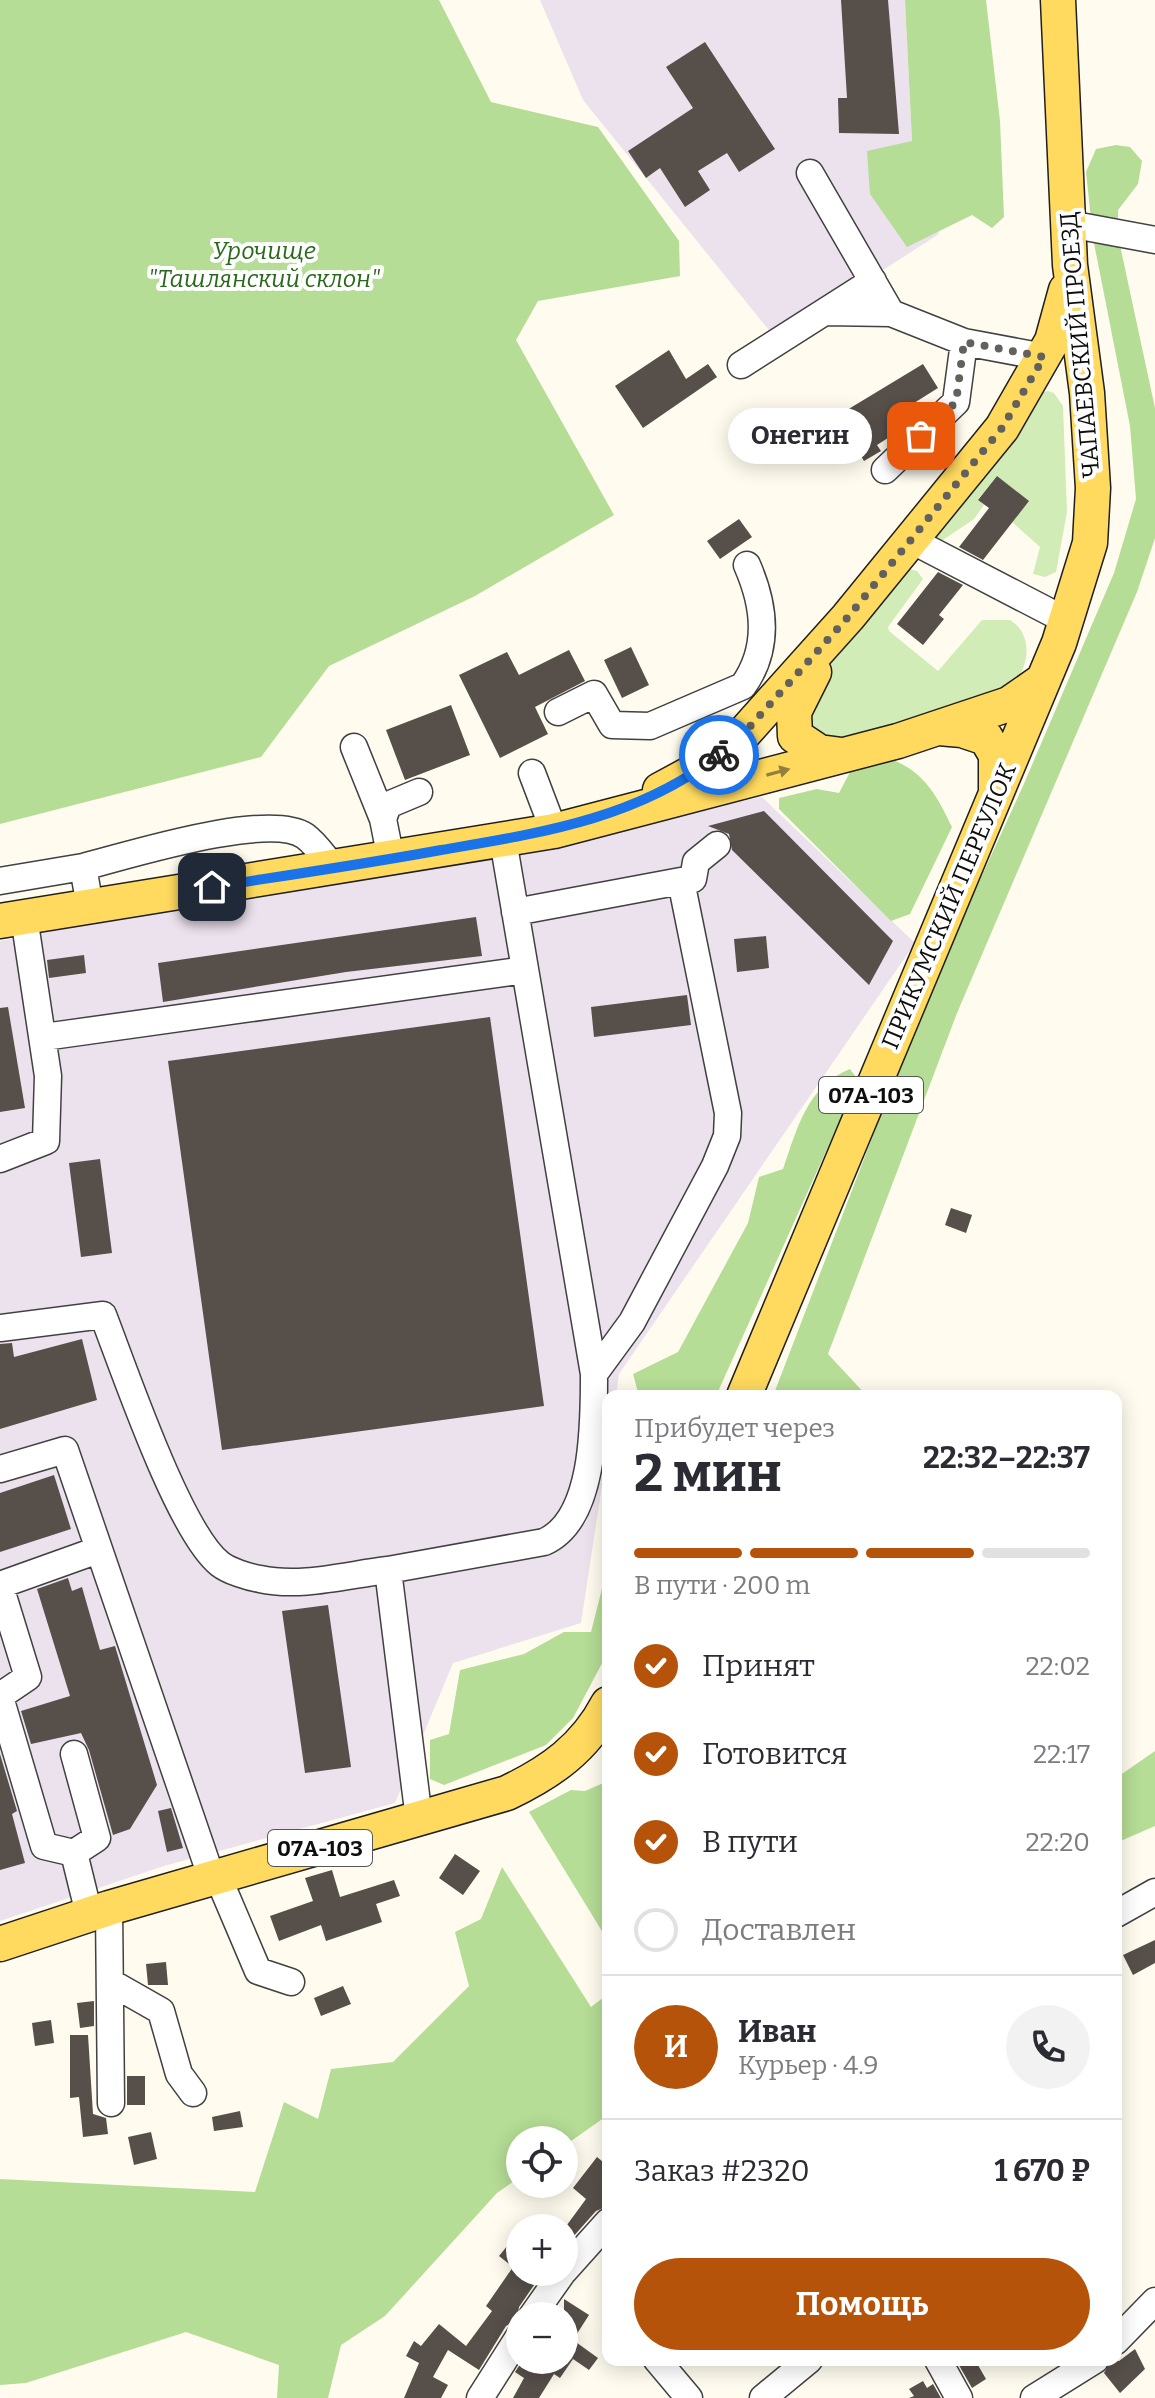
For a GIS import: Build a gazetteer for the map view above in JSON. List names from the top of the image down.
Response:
{
  "streets": {
    "main road": ["ЧАПАЕВСКИЙ ПРОЕЗД", "ПРИКУМСКИЙ ПЕРЕУЛОК", "07А-103"]
  },
  "crossings": [
    ["ЧАПАЕВСКИЙ ПРОЕЗД", "ПРИКУМСКИЙ ПЕРЕУЛОК"]
  ],
  "parks": ["Урочище \"Ташлянский склон\""],
  "places": ["Онегин"],
  "page": {
    "bubble": "Онегин",
    "heading": ["2 мин", "Прибудет через", "22:32–22:37"],
    "panel": [
      "Иван",
      "Курьер · 4.9",
      "Заказ #2320",
      "1 670 ₽"
    ],
    "bar": "В пути · 200 m",
    "list": [
      ["Принят", "22:02"],
      ["Готовится", "22:17"],
      ["В пути", "22:20"],
      "Доставлен"
    ],
    "round": "И",
    "map_buttons": ["+", "−"],
    "buttons": "Помощь"
  }
}
